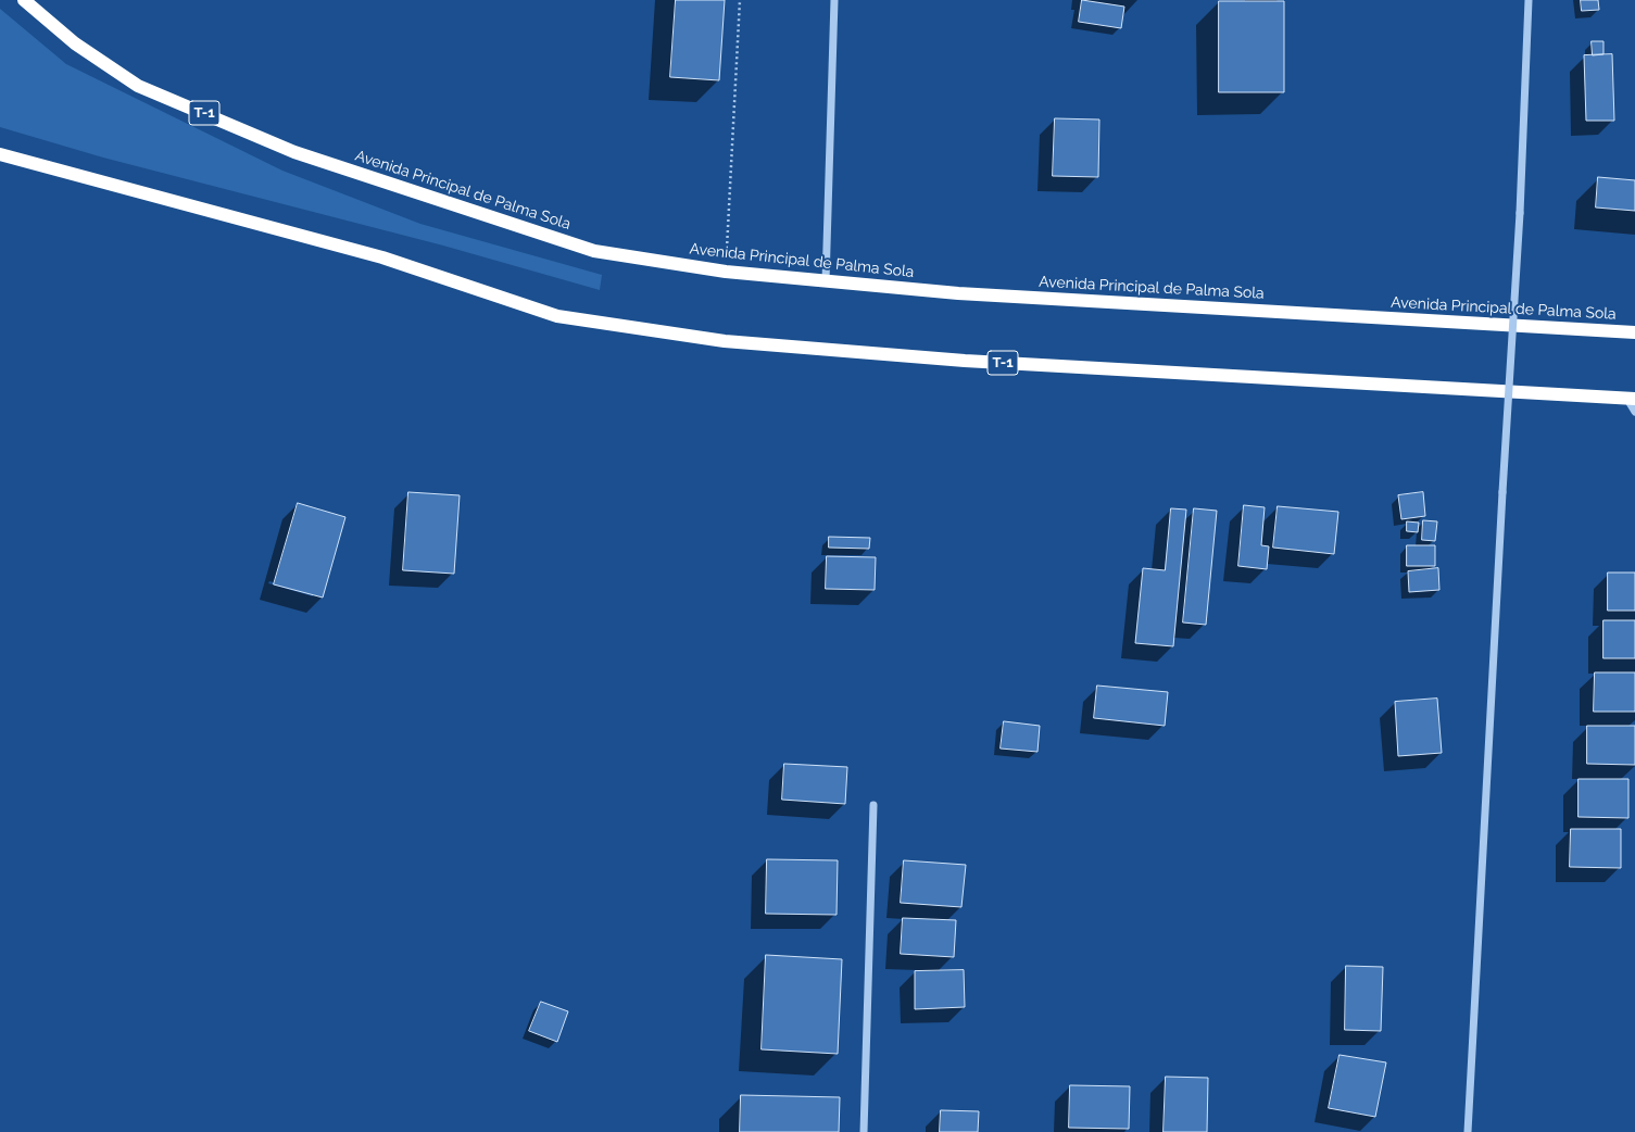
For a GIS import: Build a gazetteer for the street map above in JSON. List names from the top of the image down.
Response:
{
  "streets": {
    "highway": ["T-1", "Avenida Principal de Palma Sola"]
  }
}
